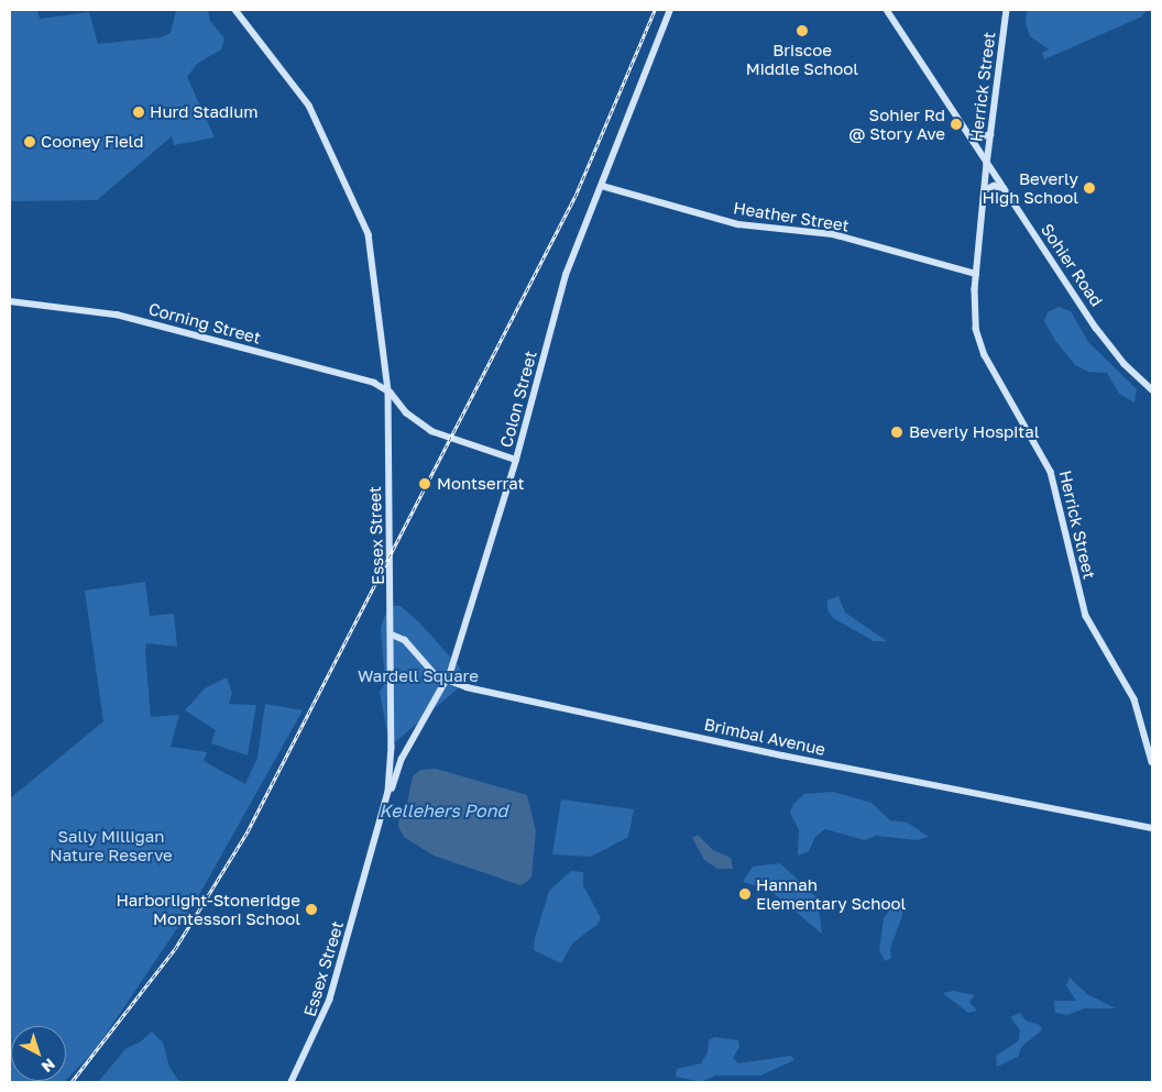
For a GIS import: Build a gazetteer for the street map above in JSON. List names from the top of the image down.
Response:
{
  "streets": {
    "main road": [
      "Herrick Street",
      "Heather Street",
      "Sohier Road",
      "Corning Street",
      "Colon Street",
      "Essex Street",
      "Brimbal Avenue"
    ]
  },
  "crossings": [
    ["Herrick Street", "Heather Street"],
    ["Herrick Street", "Sohier Road"],
    ["Heather Street", "Colon Street"],
    ["Corning Street", "Essex Street"],
    ["Colon Street", "Essex Street"],
    ["Colon Street", "Brimbal Avenue"],
    ["Essex Street", "Brimbal Avenue"]
  ],
  "water": ["Kellehers Pond"],
  "parks": ["Wardell Square", "Sally Milligan Nature Reserve"],
  "places": [
    "Briscoe Middle School",
    "Hurd Stadium",
    "Sohier Rd @ Story Ave",
    "Cooney Field",
    "Beverly High School",
    "Beverly Hospital",
    "Montserrat",
    "Hannah Elementary School",
    "Harborlight-Stoneridge Montessori School"
  ],
  "north": "bottom right"
}
